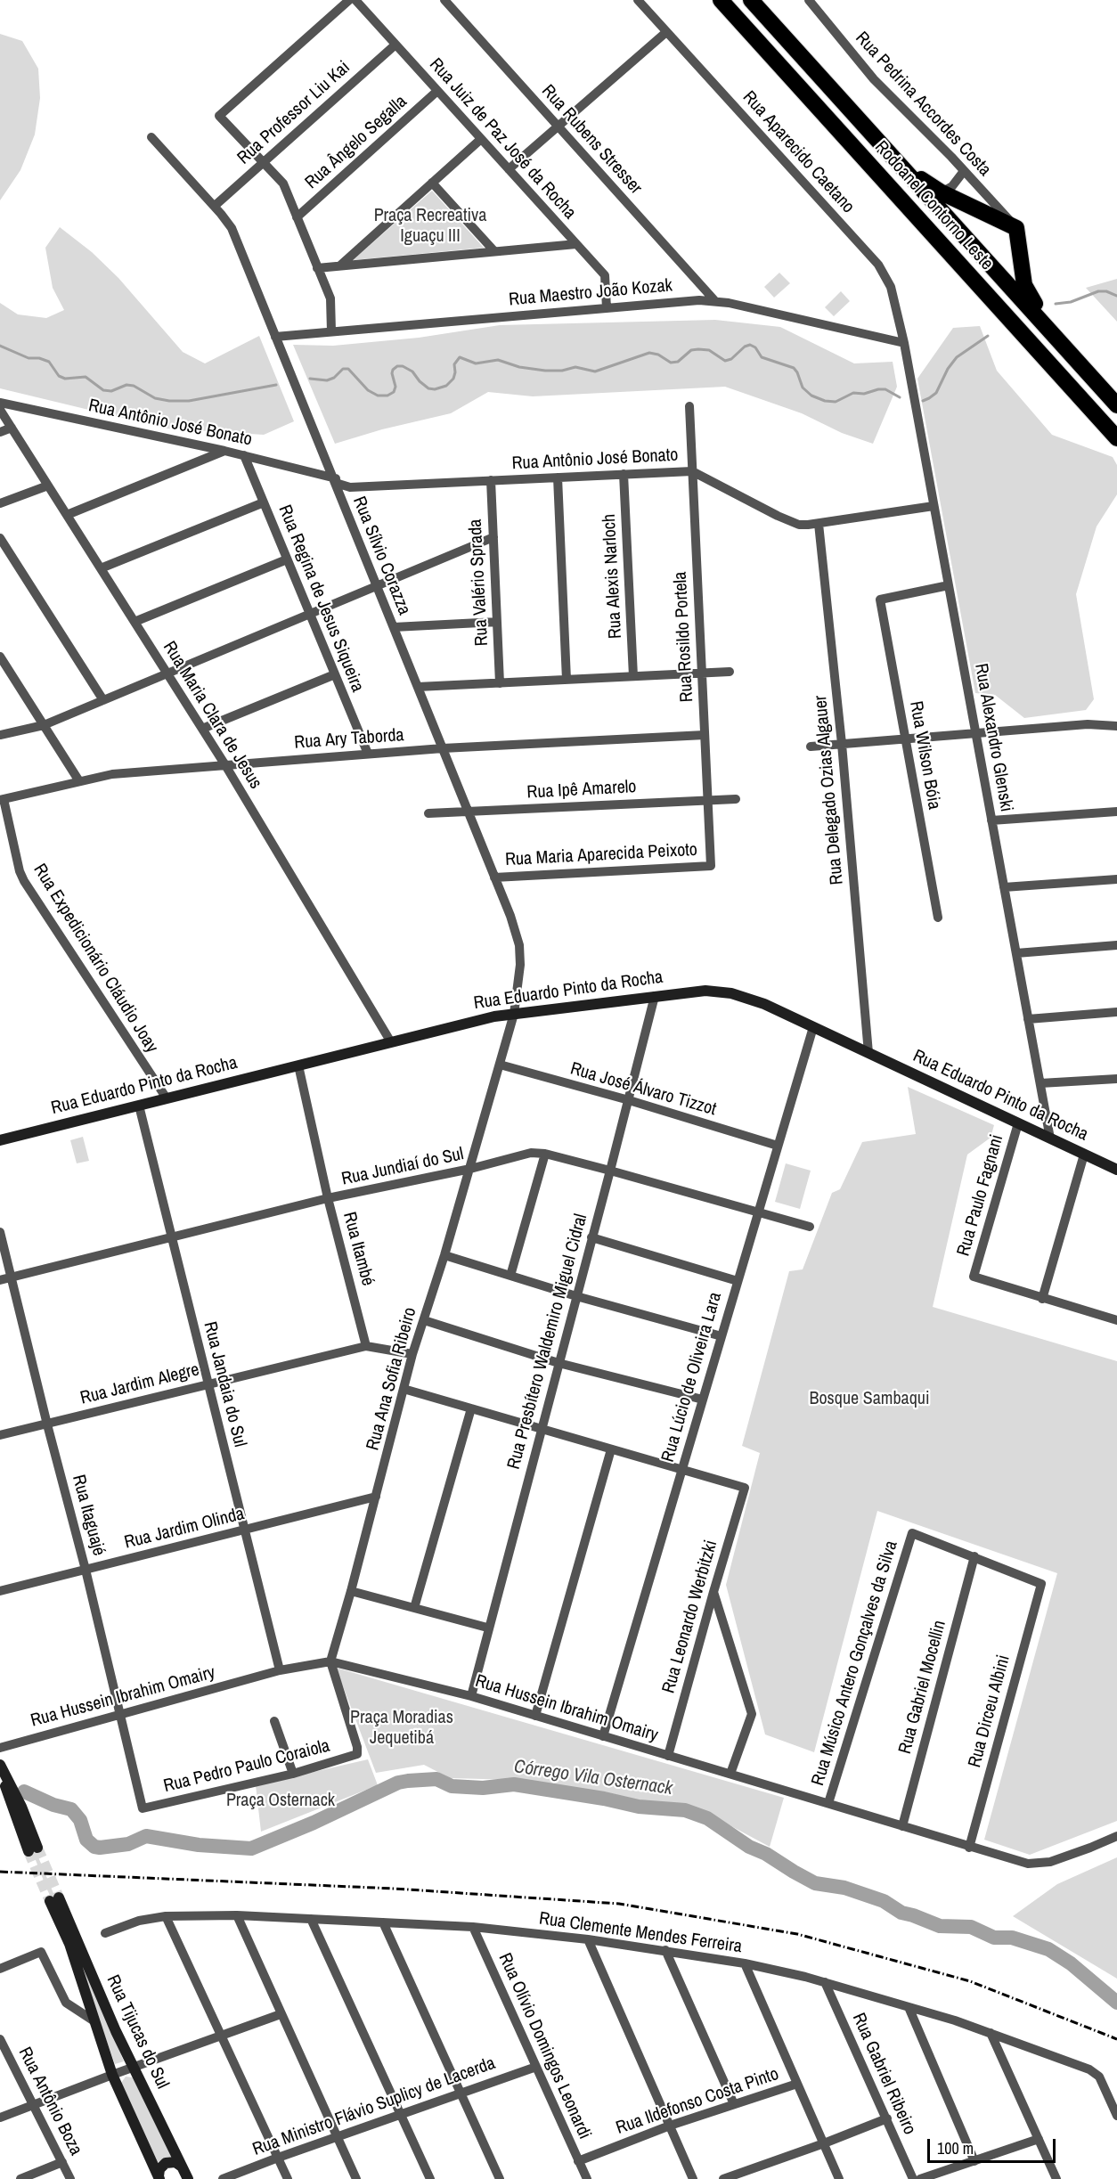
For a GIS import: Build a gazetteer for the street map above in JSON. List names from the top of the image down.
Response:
{
  "streets": {
    "highway": ["Rodoanel Contorno Leste"],
    "main road": ["Rua Eduardo Pinto da Rocha", "Rua Tijucas do Sul"],
    "street": [
      "Rua Pedrina Accordes Costa",
      "Rua Professor Liu Kai",
      "Rua Juiz de Paz José da Rocha",
      "Rua Rubens Stresser",
      "Rua Ângelo Segalla",
      "Rua Aparecido Caetano",
      "Rua Maestro João Kozak",
      "Rua Antônio José Bonato",
      "Rua Sílvio Corazza",
      "Rua Alexis Narloch",
      "Rua Valério Sprada",
      "Rua Regina de Jesus Siqueira",
      "Rua Rosildo Portela",
      "Rua Maria Clara de Jesus",
      "Rua Alexandro Glenski",
      "Rua Ary Taborda",
      "Rua Wilson Bóia",
      "Rua Ipê Amarelo",
      "Rua Delegado Ozias Algauer",
      "Rua Maria Aparecida Peixoto",
      "Rua Expedicionário Cláudio Joay",
      "Rua José Álvaro Tizzot",
      "Rua Jundiaí do Sul",
      "Rua Paulo Fagnani",
      "Rua Itambé",
      "Rua Presbítero Waldemiro Miguel Cidral",
      "Rua Lúcio de Oliveira Lara",
      "Rua Ana Sofia Ribeiro",
      "Rua Jardim Alegre",
      "Rua Jandaia do Sul",
      "Rua Itaguajé",
      "Rua Jardim Olinda",
      "Rua Leonardo Werbitzki",
      "Rua Músico Antero Gonçalves da Silva",
      "Rua Gabriel Mocellin",
      "Rua Hussein Ibrahim Omairy",
      "Rua Dirceu Albini",
      "Rua Pedro Paulo Coraiola",
      "Rua Clemente Mendes Ferreira",
      "Rua Olívio Domingos Leonardi",
      "Rua Gabriel Ribeiro",
      "Rua Antônio Boza",
      "Rua Ildefonso Costa Pinto",
      "Rua Ministro Flávio Suplicy de Lacerda"
    ]
  },
  "crossings": [
    ["Rua Professor Liu Kai", "Rua Juiz de Paz José da Rocha"],
    ["Rua Professor Liu Kai", "Rua Sílvio Corazza"],
    ["Rua Juiz de Paz José da Rocha", "Rua Ângelo Segalla"],
    ["Rua Juiz de Paz José da Rocha", "Rua Maestro João Kozak"],
    ["Rua Rubens Stresser", "Rua Maestro João Kozak"],
    ["Rua Aparecido Caetano", "Rua Maestro João Kozak"],
    ["Rua Aparecido Caetano", "Rua Alexandro Glenski"],
    ["Rua Maestro João Kozak", "Rua Sílvio Corazza"],
    ["Rua Maestro João Kozak", "Rua Alexandro Glenski"],
    ["Rua Antônio José Bonato", "Rua Sílvio Corazza"],
    ["Rua Antônio José Bonato", "Rua Alexis Narloch"],
    ["Rua Antônio José Bonato", "Rua Valério Sprada"],
    ["Rua Antônio José Bonato", "Rua Regina de Jesus Siqueira"],
    ["Rua Antônio José Bonato", "Rua Rosildo Portela"],
    ["Rua Antônio José Bonato", "Rua Alexandro Glenski"],
    ["Rua Antônio José Bonato", "Rua Delegado Ozias Algauer"],
    ["Rua Sílvio Corazza", "Rua Ary Taborda"],
    ["Rua Sílvio Corazza", "Rua Ipê Amarelo"],
    ["Rua Sílvio Corazza", "Rua Maria Aparecida Peixoto"],
    ["Rua Sílvio Corazza", "Rua Eduardo Pinto da Rocha"],
    ["Rua Sílvio Corazza", "Rua Ana Sofia Ribeiro"],
    ["Rua Regina de Jesus Siqueira", "Rua Ary Taborda"],
    ["Rua Rosildo Portela", "Rua Ary Taborda"],
    ["Rua Rosildo Portela", "Rua Ipê Amarelo"],
    ["Rua Rosildo Portela", "Rua Maria Aparecida Peixoto"],
    ["Rua Maria Clara de Jesus", "Rua Ary Taborda"],
    ["Rua Maria Clara de Jesus", "Rua Eduardo Pinto da Rocha"],
    ["Rua Alexandro Glenski", "Rua Wilson Bóia"],
    ["Rua Alexandro Glenski", "Rua Eduardo Pinto da Rocha"],
    ["Rua Ary Taborda", "Rua Expedicionário Cláudio Joay"],
    ["Rua Delegado Ozias Algauer", "Rua Eduardo Pinto da Rocha"],
    ["Rua Expedicionário Cláudio Joay", "Rua Eduardo Pinto da Rocha"],
    ["Rua Eduardo Pinto da Rocha", "Rua Paulo Fagnani"],
    ["Rua Eduardo Pinto da Rocha", "Rua Itambé"],
    ["Rua Eduardo Pinto da Rocha", "Rua Presbítero Waldemiro Miguel Cidral"],
    ["Rua Eduardo Pinto da Rocha", "Rua Lúcio de Oliveira Lara"],
    ["Rua Eduardo Pinto da Rocha", "Rua Ana Sofia Ribeiro"],
    ["Rua Eduardo Pinto da Rocha", "Rua Jandaia do Sul"],
    ["Rua José Álvaro Tizzot", "Rua Presbítero Waldemiro Miguel Cidral"],
    ["Rua José Álvaro Tizzot", "Rua Lúcio de Oliveira Lara"],
    ["Rua José Álvaro Tizzot", "Rua Ana Sofia Ribeiro"],
    ["Rua Jundiaí do Sul", "Rua Itambé"],
    ["Rua Jundiaí do Sul", "Rua Presbítero Waldemiro Miguel Cidral"],
    ["Rua Jundiaí do Sul", "Rua Lúcio de Oliveira Lara"],
    ["Rua Jundiaí do Sul", "Rua Ana Sofia Ribeiro"],
    ["Rua Jundiaí do Sul", "Rua Jandaia do Sul"],
    ["Rua Jundiaí do Sul", "Rua Itaguajé"],
    ["Rua Itambé", "Rua Jardim Alegre"],
    ["Rua Presbítero Waldemiro Miguel Cidral", "Rua Hussein Ibrahim Omairy"],
    ["Rua Lúcio de Oliveira Lara", "Rua Leonardo Werbitzki"],
    ["Rua Lúcio de Oliveira Lara", "Rua Hussein Ibrahim Omairy"],
    ["Rua Ana Sofia Ribeiro", "Rua Jardim Alegre"],
    ["Rua Ana Sofia Ribeiro", "Rua Jardim Olinda"],
    ["Rua Ana Sofia Ribeiro", "Rua Hussein Ibrahim Omairy"],
    ["Rua Ana Sofia Ribeiro", "Rua Pedro Paulo Coraiola"],
    ["Rua Jardim Alegre", "Rua Jandaia do Sul"],
    ["Rua Jardim Alegre", "Rua Itaguajé"],
    ["Rua Jandaia do Sul", "Rua Jardim Olinda"],
    ["Rua Jandaia do Sul", "Rua Hussein Ibrahim Omairy"],
    ["Rua Itaguajé", "Rua Jardim Olinda"],
    ["Rua Itaguajé", "Rua Hussein Ibrahim Omairy"],
    ["Rua Itaguajé", "Rua Pedro Paulo Coraiola"],
    ["Rua Leonardo Werbitzki", "Rua Hussein Ibrahim Omairy"],
    ["Rua Músico Antero Gonçalves da Silva", "Rua Gabriel Mocellin"],
    ["Rua Músico Antero Gonçalves da Silva", "Rua Hussein Ibrahim Omairy"],
    ["Rua Músico Antero Gonçalves da Silva", "Rua Dirceu Albini"],
    ["Rua Gabriel Mocellin", "Rua Hussein Ibrahim Omairy"],
    ["Rua Gabriel Mocellin", "Rua Dirceu Albini"],
    ["Rua Hussein Ibrahim Omairy", "Rua Dirceu Albini"],
    ["Rua Hussein Ibrahim Omairy", "Rua Pedro Paulo Coraiola"],
    ["Rua Clemente Mendes Ferreira", "Rua Olívio Domingos Leonardi"],
    ["Rua Clemente Mendes Ferreira", "Rua Gabriel Ribeiro"],
    ["Rua Olívio Domingos Leonardi", "Rua Ildefonso Costa Pinto"],
    ["Rua Olívio Domingos Leonardi", "Rua Ministro Flávio Suplicy de Lacerda"]
  ],
  "water": ["Córrego Vila Osternack"],
  "parks": [
    "Praça Recreativa Iguaçu III",
    "Bosque Sambaqui",
    "Praça Moradias Jequetibá",
    "Praça Osternack"
  ],
  "scale_bar": "100 m"
}
